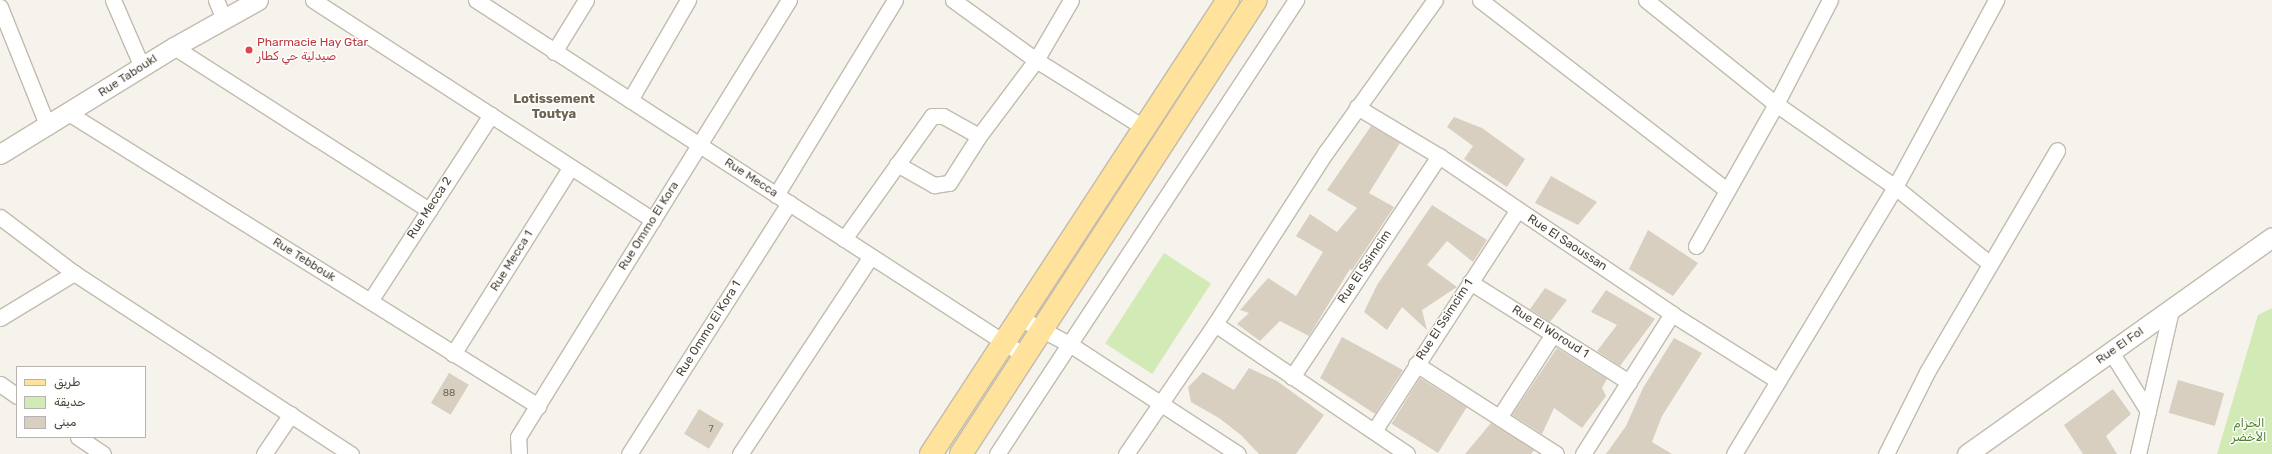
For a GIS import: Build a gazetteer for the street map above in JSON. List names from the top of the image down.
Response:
{
  "streets": {
    "street": [
      "Rue Taboukl",
      "Rue Mecca",
      "Rue Mecca 2",
      "Rue Ommo El Kora",
      "Rue El Saoussan",
      "Rue Tebbouk",
      "Rue Mecca 1",
      "Rue El Ssimcim",
      "Rue El Ssimcim 1",
      "Rue Ommo El Kora 1",
      "Rue El Woroud 1",
      "Rue El Fol"
    ]
  },
  "crossings": [
    ["Rue Taboukl", "Rue Tebbouk"],
    ["Rue Mecca", "Rue Ommo El Kora"],
    ["Rue Mecca", "Rue Ommo El Kora 1"],
    ["Rue Mecca 2", "Rue Tebbouk"],
    ["Rue Ommo El Kora", "Rue Tebbouk"],
    ["Rue El Saoussan", "Rue El Ssimcim"],
    ["Rue El Saoussan", "Rue El Ssimcim 1"],
    ["Rue Tebbouk", "Rue Mecca 1"],
    ["Rue El Ssimcim 1", "Rue El Woroud 1"]
  ],
  "districts": ["Lotissement Toutya"],
  "parks": ["الحزام الأخضر"],
  "places": ["Pharmacie Hay Gtar صيدلية حي كطار"],
  "house_numbers": ["88", "7"],
  "legend": ["طريق", "حديقة", "مبنى"]
}
